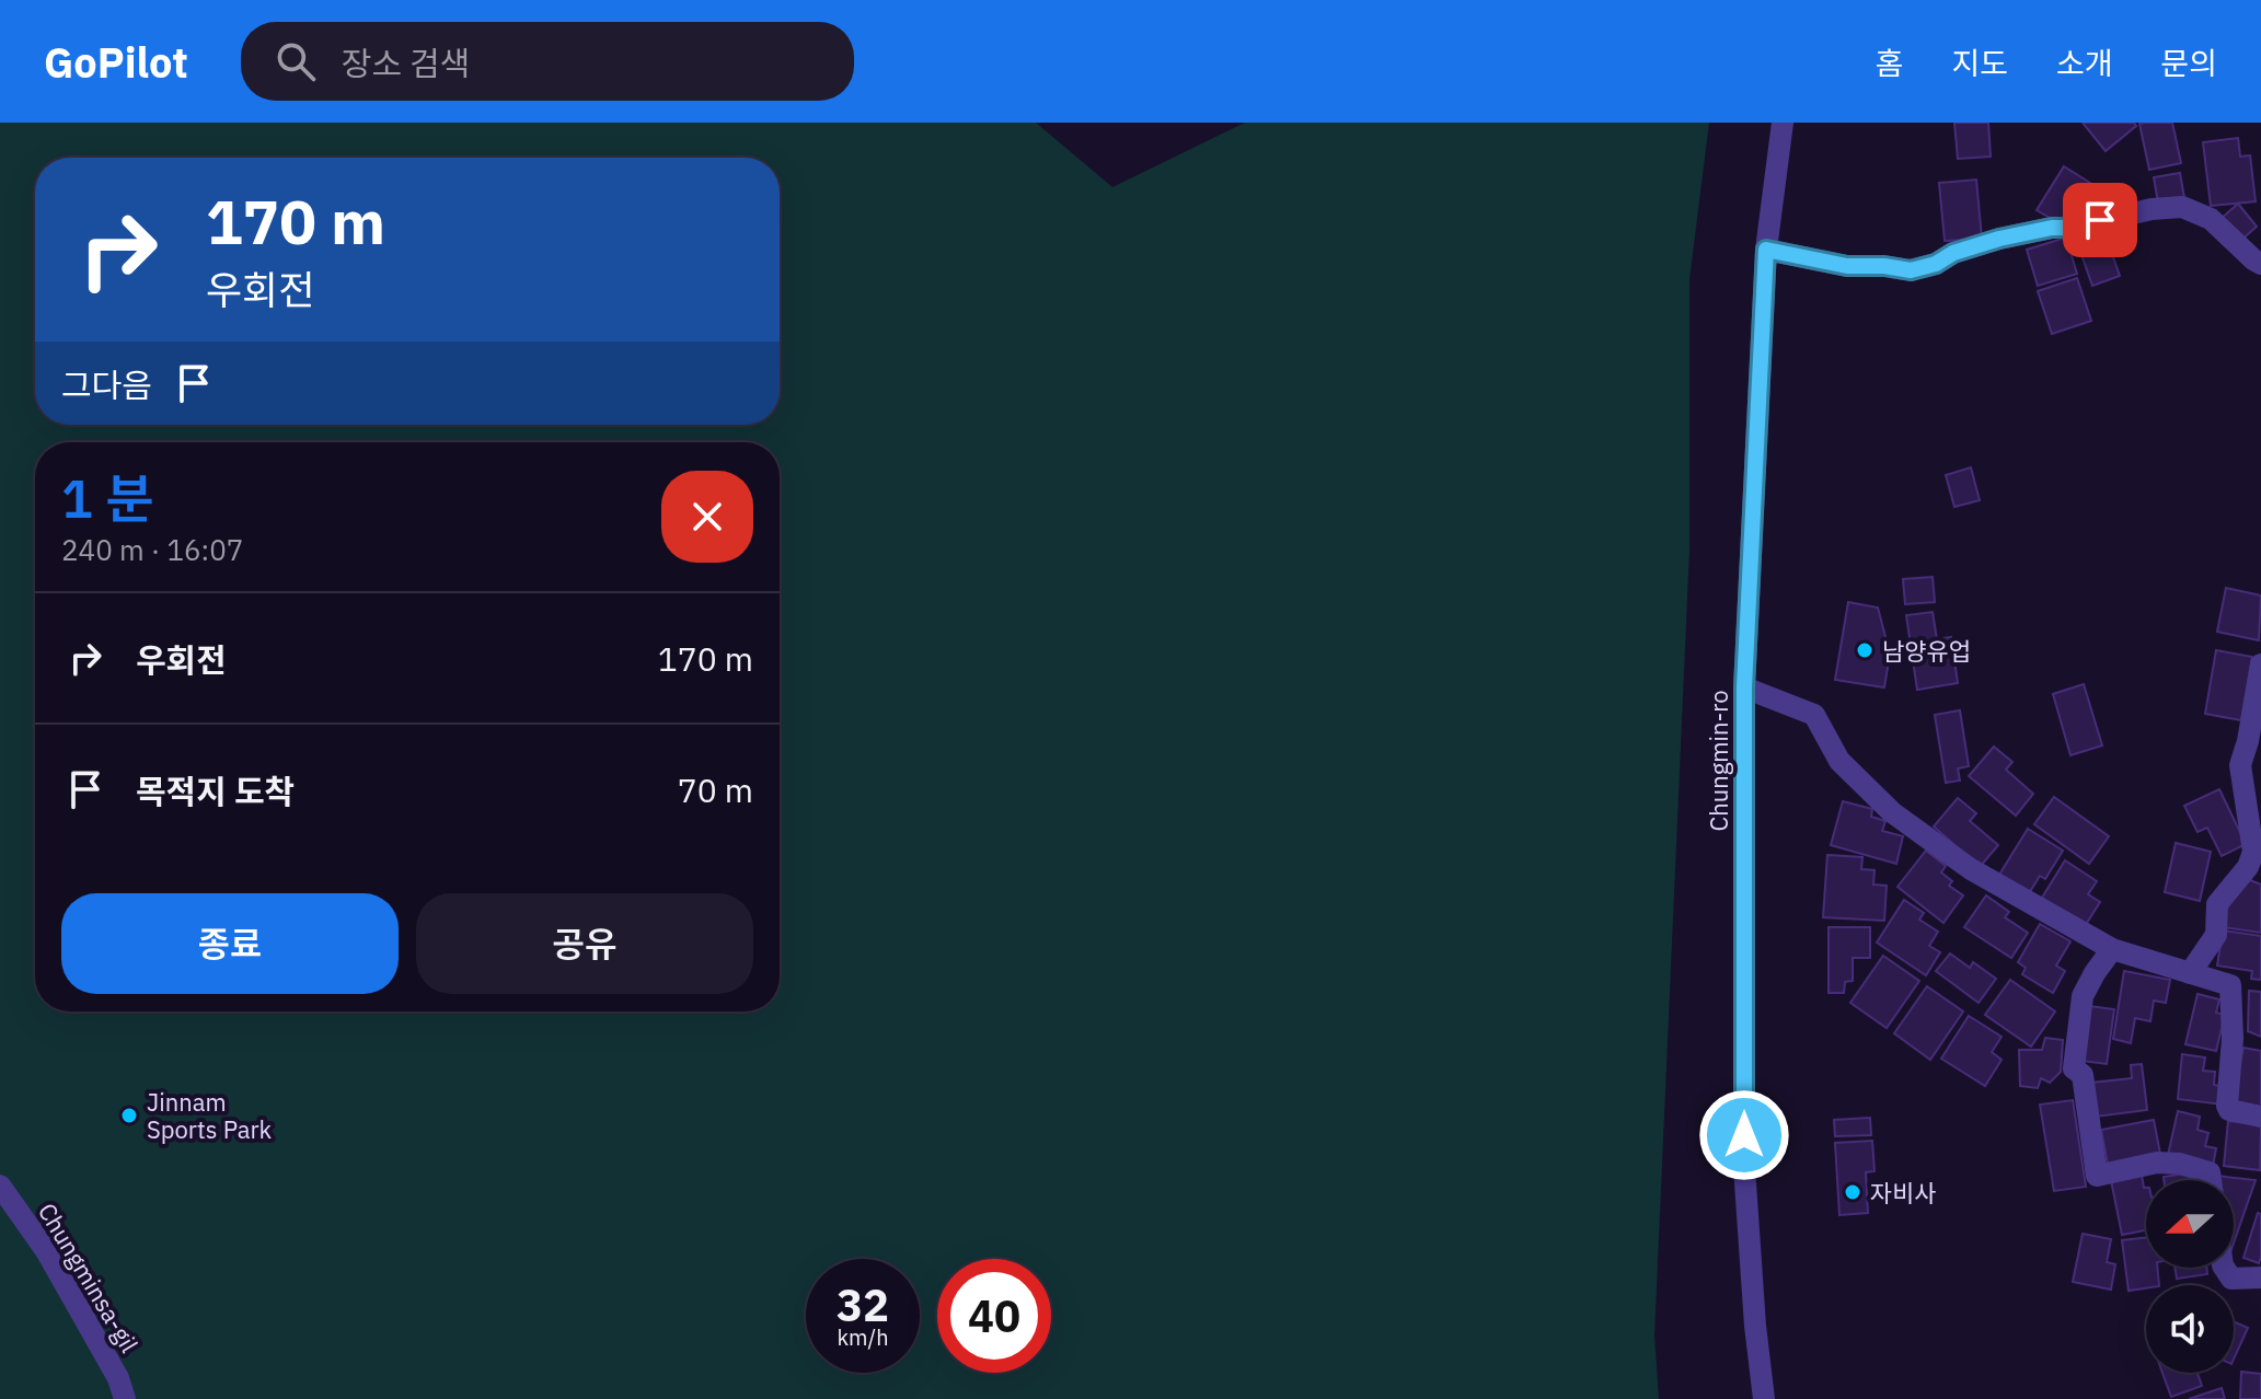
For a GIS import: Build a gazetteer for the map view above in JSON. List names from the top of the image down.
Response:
{
  "streets": {
    "street": ["Chungmin-ro", "Chungminsa-gil"]
  },
  "places": ["남양유업", "Jinnam Sports Park", "자비사"],
  "north": "left",
  "page": {
    "header": "GoPilot",
    "search": "장소 검색",
    "nav": [
      "홈",
      "지도",
      "소개",
      "문의"
    ],
    "turn": ["170 m", "우회전"],
    "then": "그다음",
    "heading": ["1 분", "240 m · 16:07"],
    "list": [
      {
        "name": "우회전",
        "value": "170 m"
      },
      {
        "name": "목적지 도착",
        "value": "70 m"
      }
    ],
    "buttons": ["종료", "공유"],
    "speed": "32 km/h",
    "limit": "40"
  }
}
